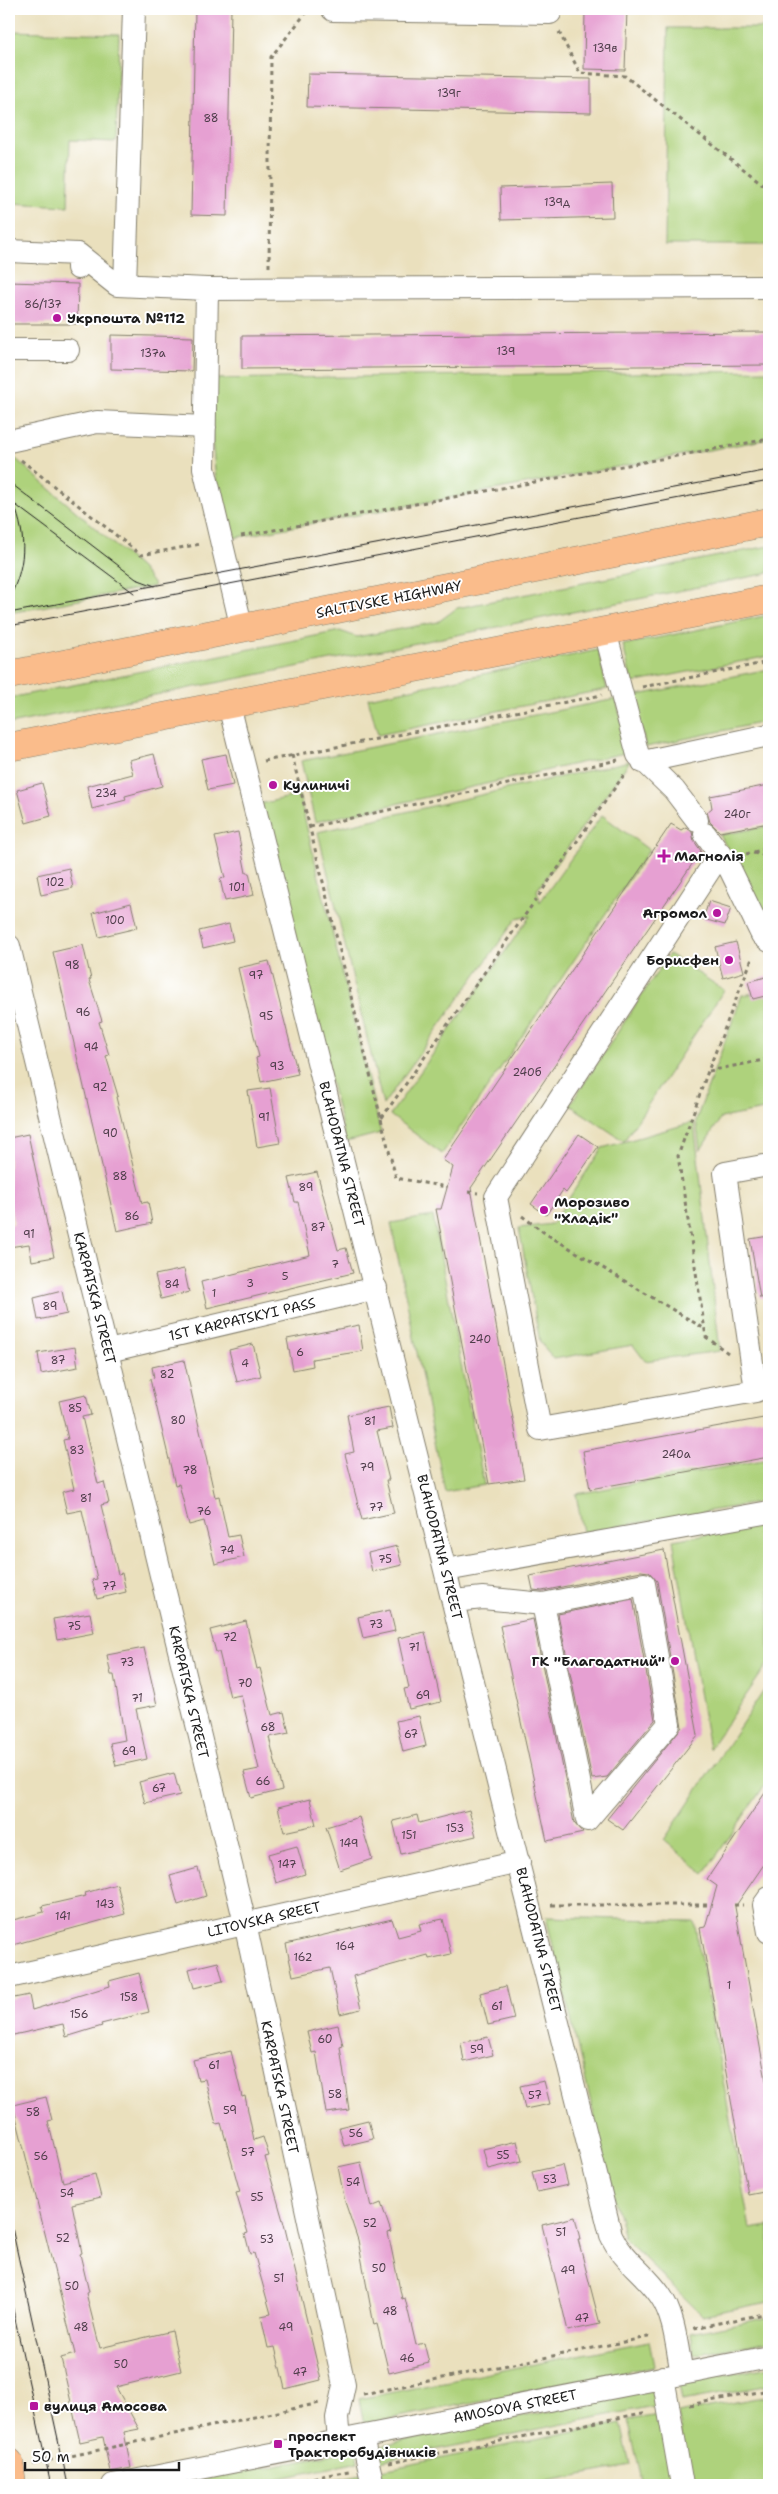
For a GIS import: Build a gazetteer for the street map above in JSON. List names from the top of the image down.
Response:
{
  "streets": {
    "main road": ["SALTIVSKE HIGHWAY"],
    "street": [
      "BLAHODATNA STREET",
      "KARPATSKA STREET",
      "1ST KARPATSKYI PASS",
      "LITOVSKA SREET",
      "AMOSOVA STREET"
    ]
  },
  "crossings": [
    ["BLAHODATNA STREET", "1ST KARPATSKYI PASS"],
    ["BLAHODATNA STREET", "LITOVSKA SREET"],
    ["BLAHODATNA STREET", "AMOSOVA STREET"],
    ["KARPATSKA STREET", "1ST KARPATSKYI PASS"],
    ["KARPATSKA STREET", "LITOVSKA SREET"],
    ["KARPATSKA STREET", "AMOSOVA STREET"]
  ],
  "places": {
    "other": [
      "Укрпошта №112",
      "Кулиничі",
      "Агромол",
      "Борисфен",
      "Морозиво \"Хладік\"",
      "ГК \"Благодатний\""
    ],
    "health": ["Магнолія"],
    "transit": ["вулиця Амосова", "проспект Тракторобудівників"]
  },
  "house_numbers": [
    "139в",
    "139г",
    "88",
    "139д",
    "86/137",
    "139",
    "137а",
    "234",
    "240г",
    "102",
    "101",
    "100",
    "98",
    "97",
    "96",
    "95",
    "94",
    "93",
    "240б",
    "92",
    "91",
    "90",
    "88",
    "89",
    "86",
    "87",
    "91",
    "7",
    "5",
    "3",
    "84",
    "1",
    "89",
    "240",
    "6",
    "87",
    "4",
    "82",
    "85",
    "80",
    "81",
    "83",
    "240а",
    "79",
    "78",
    "81",
    "77",
    "76",
    "74",
    "75",
    "77",
    "73",
    "75",
    "72",
    "71",
    "73",
    "70",
    "69",
    "71",
    "68",
    "67",
    "69",
    "66",
    "67",
    "153",
    "151",
    "149",
    "147",
    "143",
    "141",
    "164",
    "162",
    "1",
    "158",
    "61",
    "156",
    "60",
    "59",
    "61",
    "58",
    "57",
    "59",
    "58",
    "56",
    "57",
    "55",
    "56",
    "53",
    "54",
    "54",
    "55",
    "52",
    "51",
    "52",
    "53",
    "50",
    "49",
    "51",
    "50",
    "48",
    "47",
    "48",
    "49",
    "46",
    "50",
    "47"
  ],
  "scale_bar": "50 m"
}
